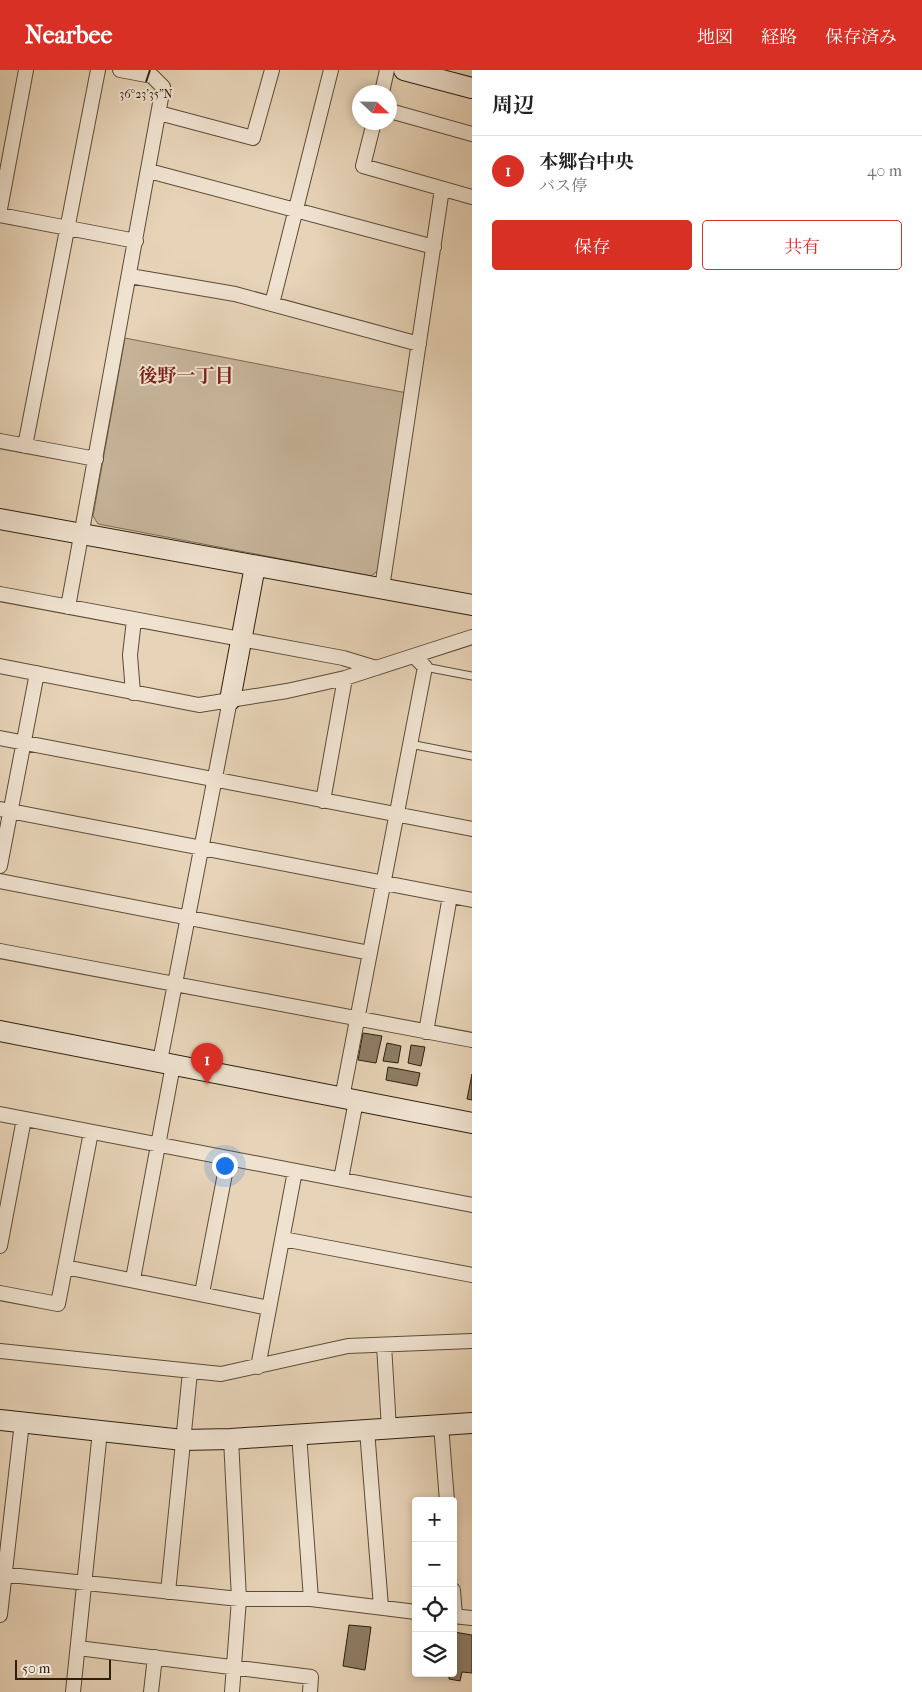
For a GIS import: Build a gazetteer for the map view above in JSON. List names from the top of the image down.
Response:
{
  "districts": ["後野一丁目"],
  "scale_bar": "50 m",
  "north": "right",
  "page": {
    "header": "Nearbee",
    "nav": ["地図", "経路", "保存済み"],
    "heading": "周辺",
    "list": [
      {
        "mark": "1",
        "name": "本郷台中央",
        "note": "バス停",
        "value": "40 m"
      }
    ],
    "buttons": ["保存", "共有"],
    "pins": "1",
    "map_buttons": ["+", "−"],
    "scale": "50 m"
  },
  "coordinates": ["36°23'35\"N"]
}
